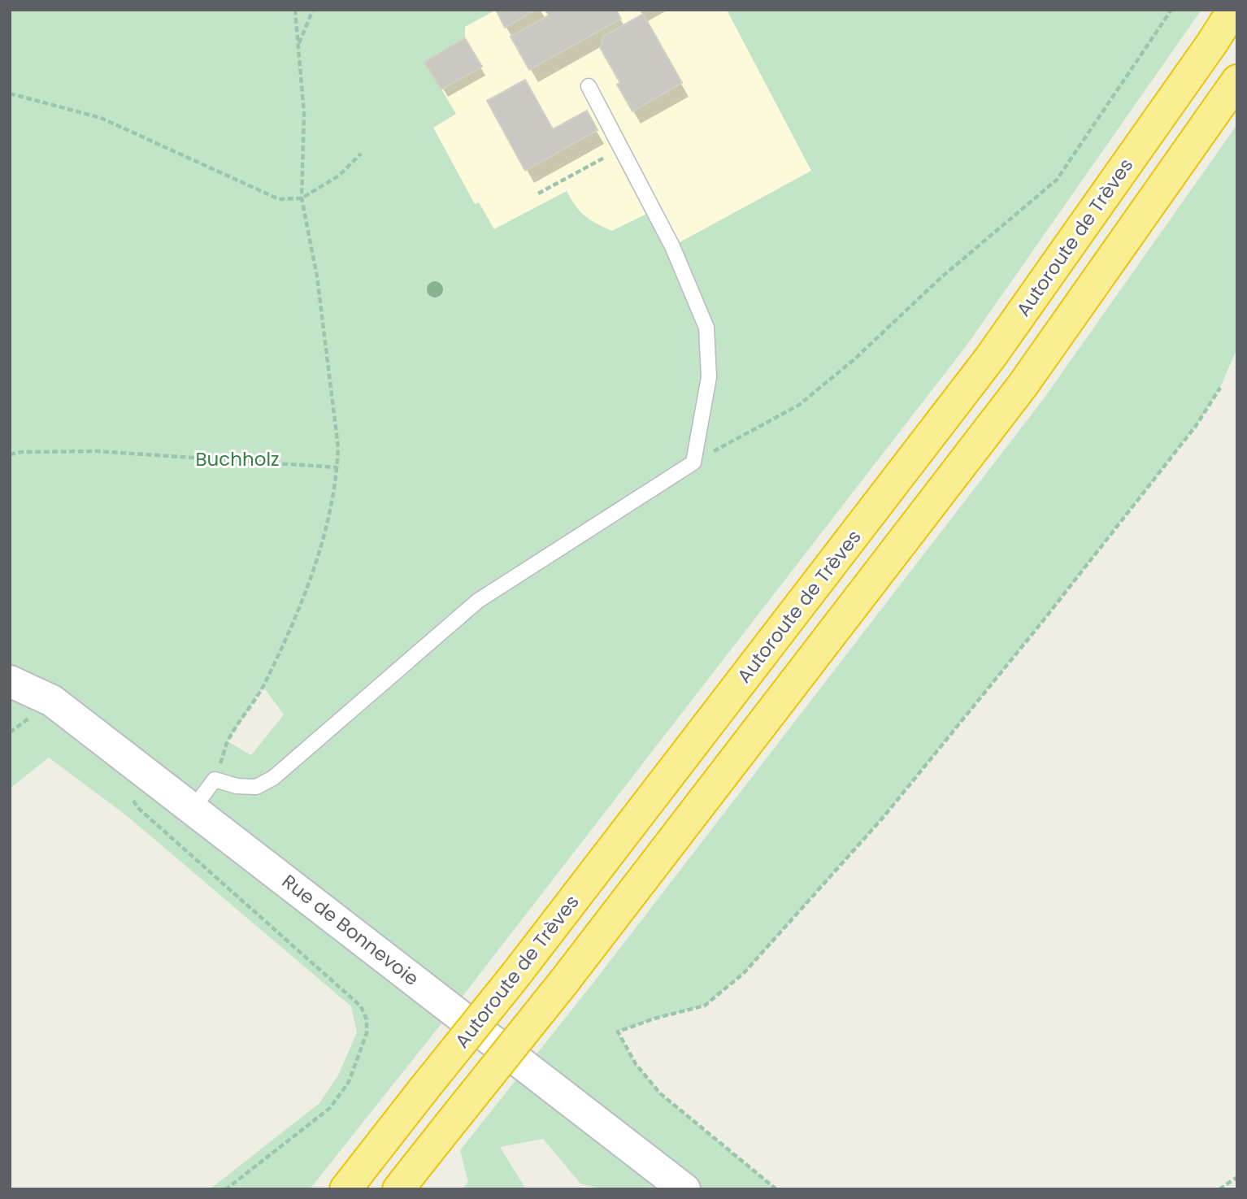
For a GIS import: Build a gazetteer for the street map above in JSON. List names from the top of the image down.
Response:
{
  "streets": {
    "highway": ["Autoroute de Trèves"],
    "main road": ["Rue de Bonnevoie"]
  },
  "parks": ["Buchholz"]
}
